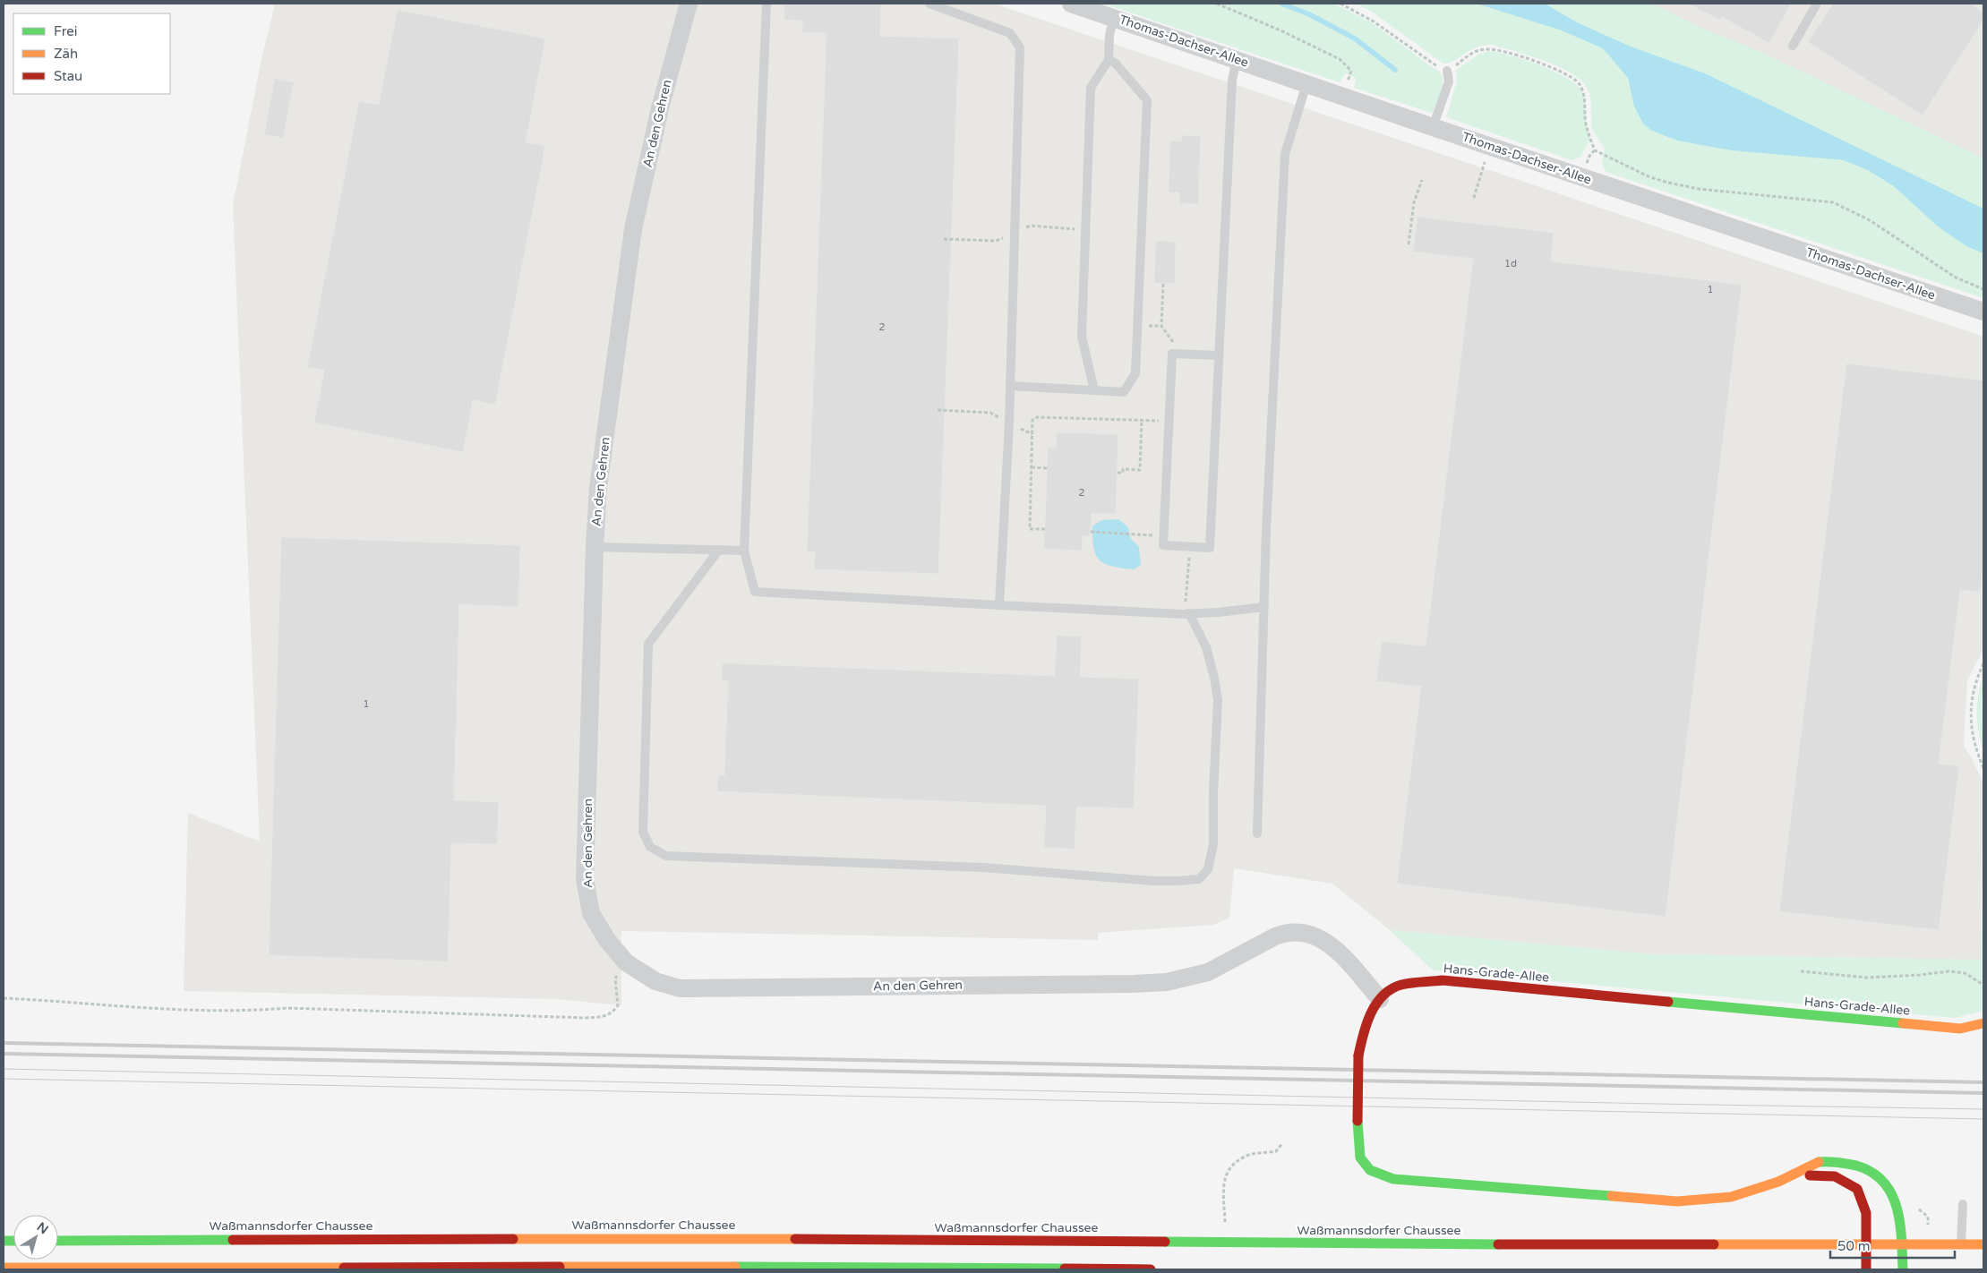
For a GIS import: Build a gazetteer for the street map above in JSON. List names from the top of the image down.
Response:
{
  "streets": {
    "main road": ["Hans-Grade-Allee", "Waßmannsdorfer Chaussee"],
    "street": ["Thomas-Dachser-Allee", "An den Gehren"]
  },
  "crossings": [
    ["An den Gehren", "Hans-Grade-Allee"],
    ["Hans-Grade-Allee", "Waßmannsdorfer Chaussee"]
  ],
  "house_numbers": [
    "1d",
    "1",
    "2",
    "2",
    "1"
  ],
  "legend": ["Frei", "Zäh", "Stau"],
  "scale_bar": "50 m",
  "north": "top right"
}
